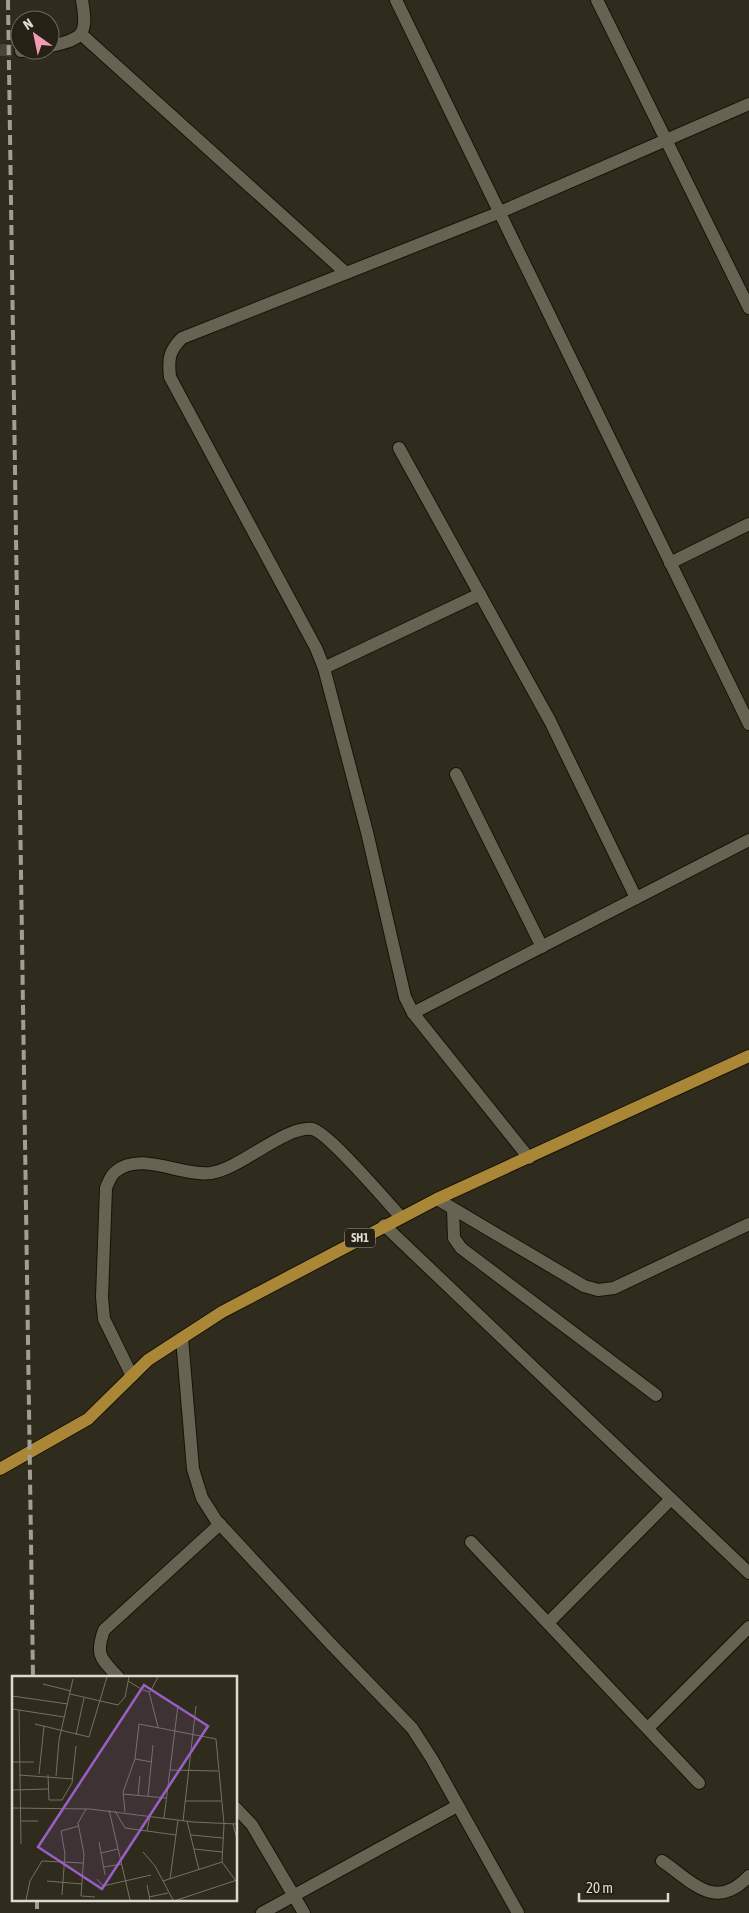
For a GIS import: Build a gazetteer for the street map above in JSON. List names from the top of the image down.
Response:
{
  "streets": {
    "main road": ["SH1"]
  },
  "scale_bar": "20 m",
  "north": "top left"
}
